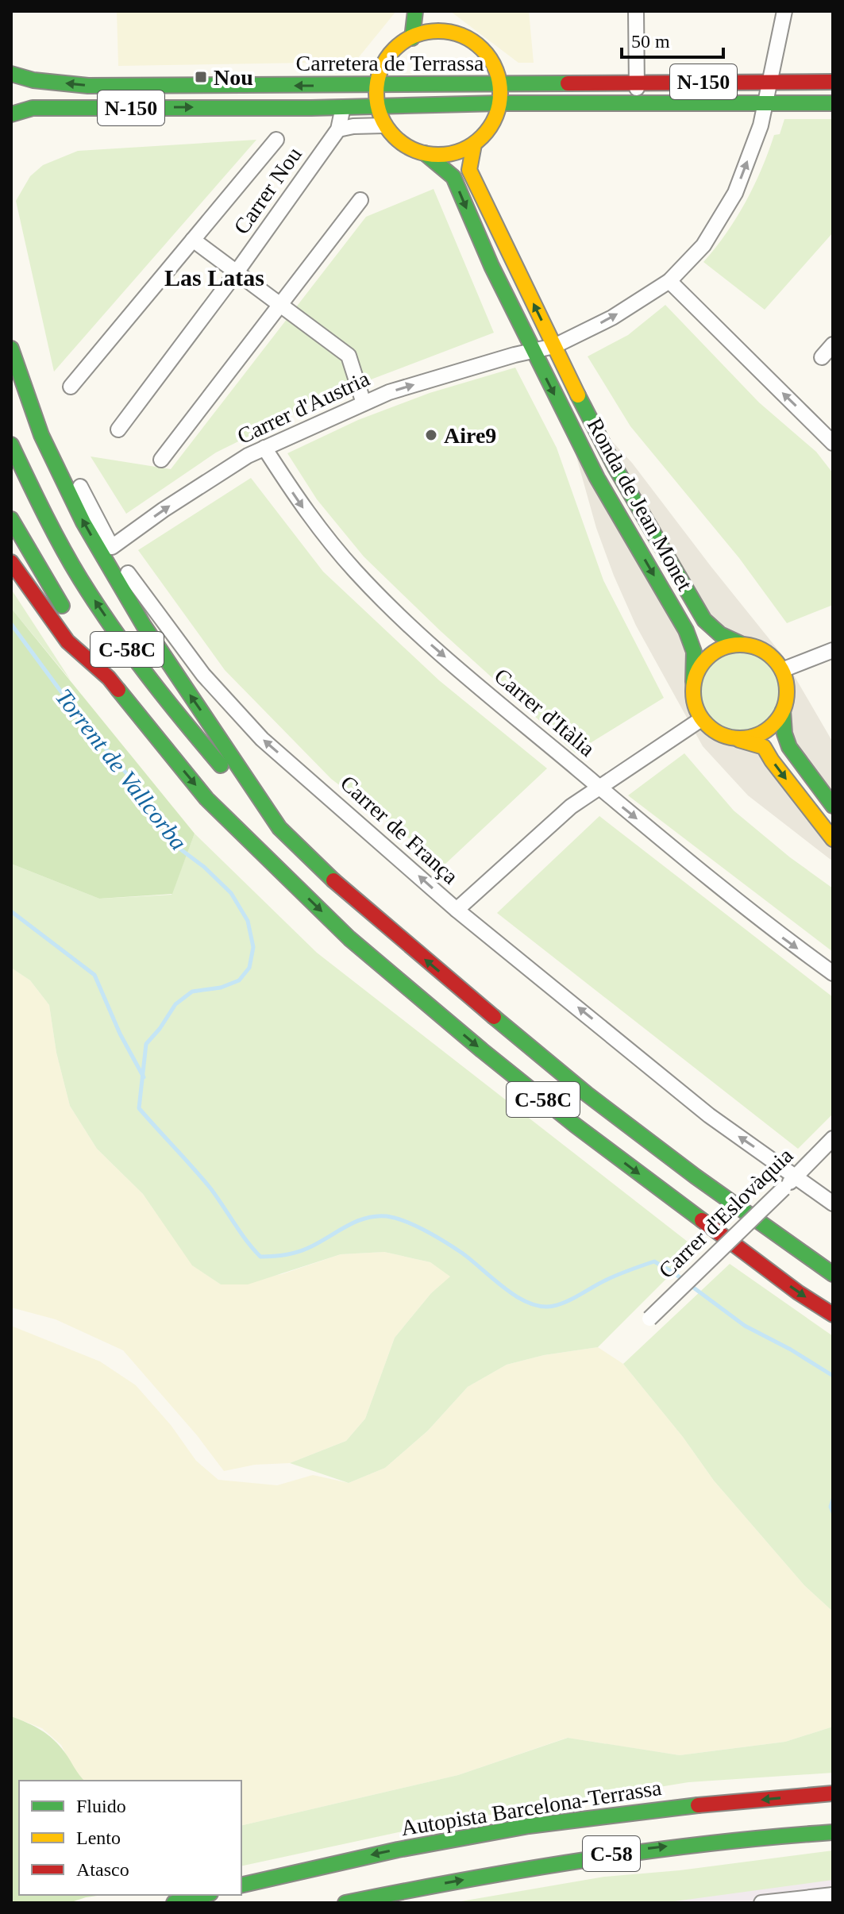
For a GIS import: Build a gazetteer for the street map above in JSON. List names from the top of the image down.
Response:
{
  "streets": {
    "main road": [
      "Carretera de Terrassa",
      "N-150",
      "Ronda de Jean Monet",
      "C-58C",
      "Autopista Barcelona-Terrassa",
      "C-58"
    ],
    "street": [
      "Carrer Nou",
      "Carrer d'Austria",
      "Carrer d'Itàlia",
      "Carrer de França",
      "Carrer d'Eslovàquia"
    ]
  },
  "crossings": [
    ["Carretera de Terrassa", "Carrer Nou"],
    ["Carrer d'Austria", "Ronda de Jean Monet"],
    ["Carrer d'Austria", "Carrer d'Itàlia"],
    ["Carrer d'Austria", "Carrer de França"],
    ["Carrer de França", "Carrer d'Eslovàquia"]
  ],
  "one_way": ["Carrer d'Austria", "Carrer d'Itàlia", "Carrer de França"],
  "districts": ["Las Latas"],
  "water": ["Torrent de Vallcorba"],
  "places": {
    "transit": ["Nou"],
    "other": ["Aire9"]
  },
  "legend": ["Fluido", "Lento", "Atasco"],
  "scale_bar": "50 m"
}
